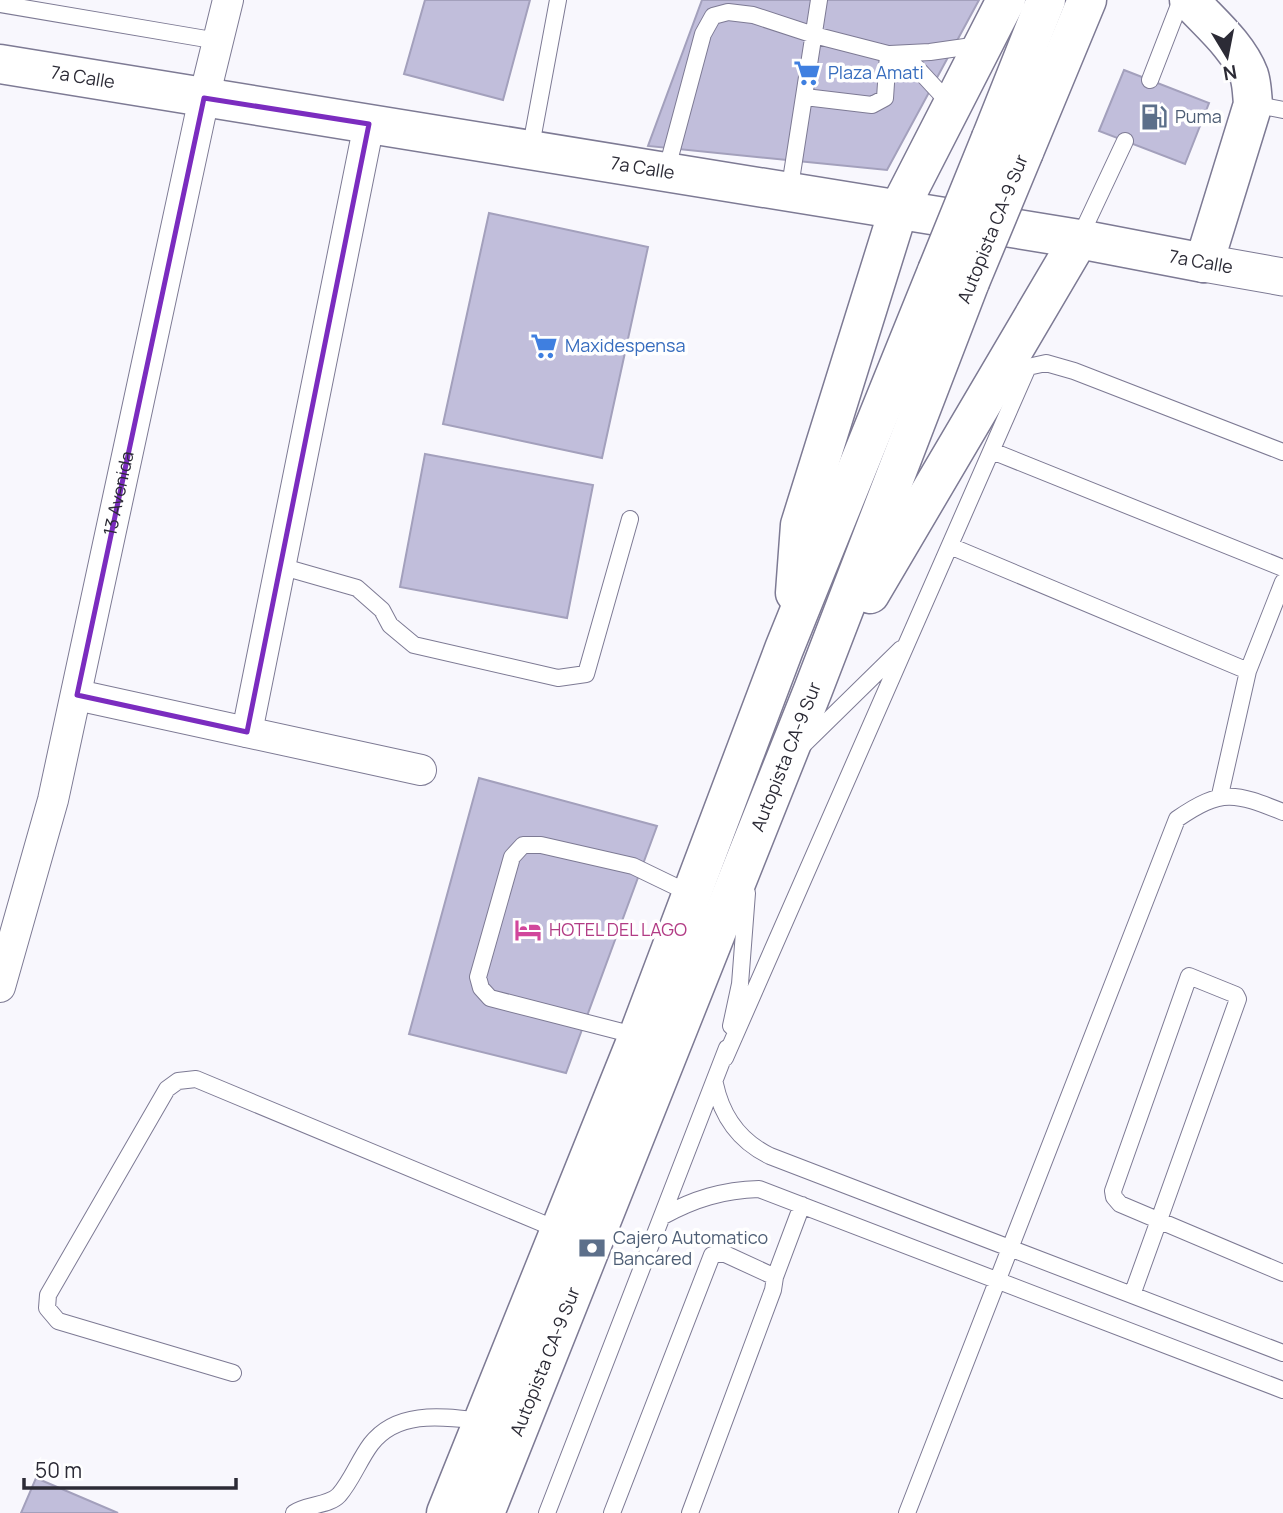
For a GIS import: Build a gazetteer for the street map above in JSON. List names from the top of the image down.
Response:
{
  "streets": {
    "main road": ["7a Calle", "Autopista CA-9 Sur"],
    "street": ["13 Avenida"]
  },
  "crossings": [
    ["7a Calle", "13 Avenida"]
  ],
  "places": {
    "supermarket": ["Plaza Amati", "Maxidespensa"],
    "fuel station": ["Puma"],
    "hotel": ["HOTEL DEL LAGO"],
    "bank": ["Cajero Automatico Bancared"]
  },
  "scale_bar": "50 m",
  "north": "bottom"
}
